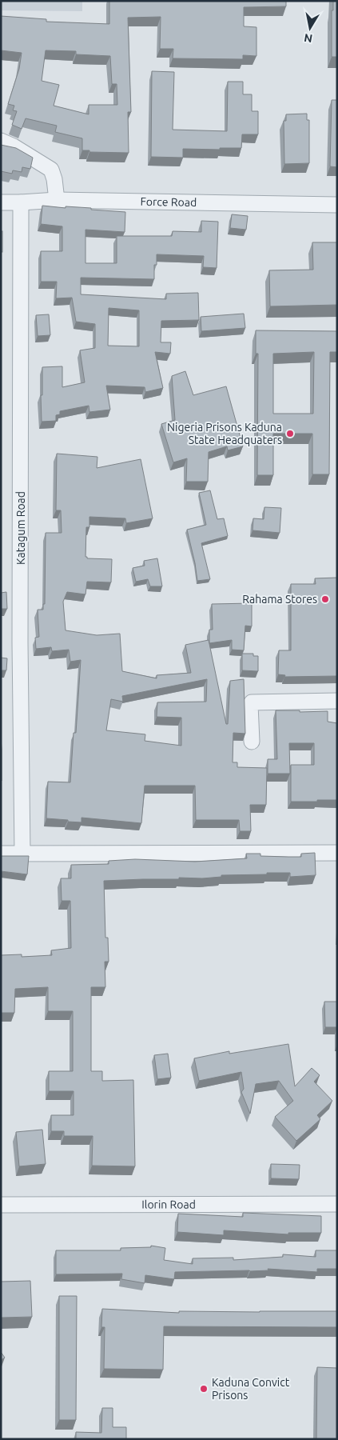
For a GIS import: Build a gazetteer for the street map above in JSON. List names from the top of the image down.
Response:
{
  "streets": {
    "street": ["Force Road", "Katagum Road", "Ilorin Road"]
  },
  "crossings": [
    ["Force Road", "Katagum Road"]
  ],
  "places": ["Nigeria Prisons Kaduna State Headquaters", "Rahama Stores", "Kaduna Convict Prisons"],
  "north": "bottom"
}
